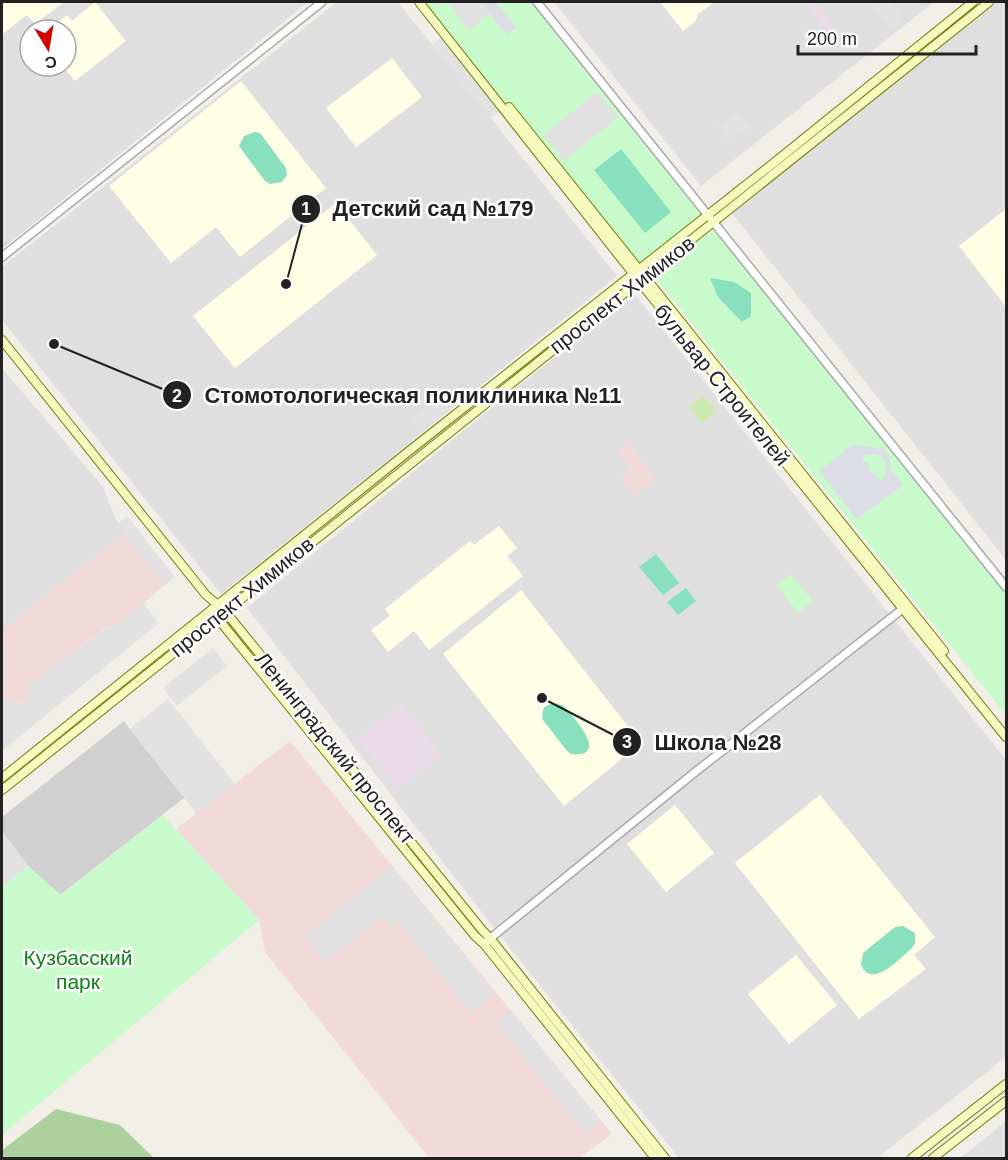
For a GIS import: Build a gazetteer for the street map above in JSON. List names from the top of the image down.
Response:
{
  "streets": {
    "main road": ["проспект Химиков", "бульвар Строителей", "Ленинградский проспект"]
  },
  "crossings": [
    ["проспект Химиков", "бульвар Строителей"],
    ["проспект Химиков", "Ленинградский проспект"]
  ],
  "parks": ["Кузбасский парк"],
  "places": ["Детский сад №179", "Стомотологическая поликлиника №11", "Школа №28"],
  "scale_bar": "200 m",
  "north": "bottom"
}
